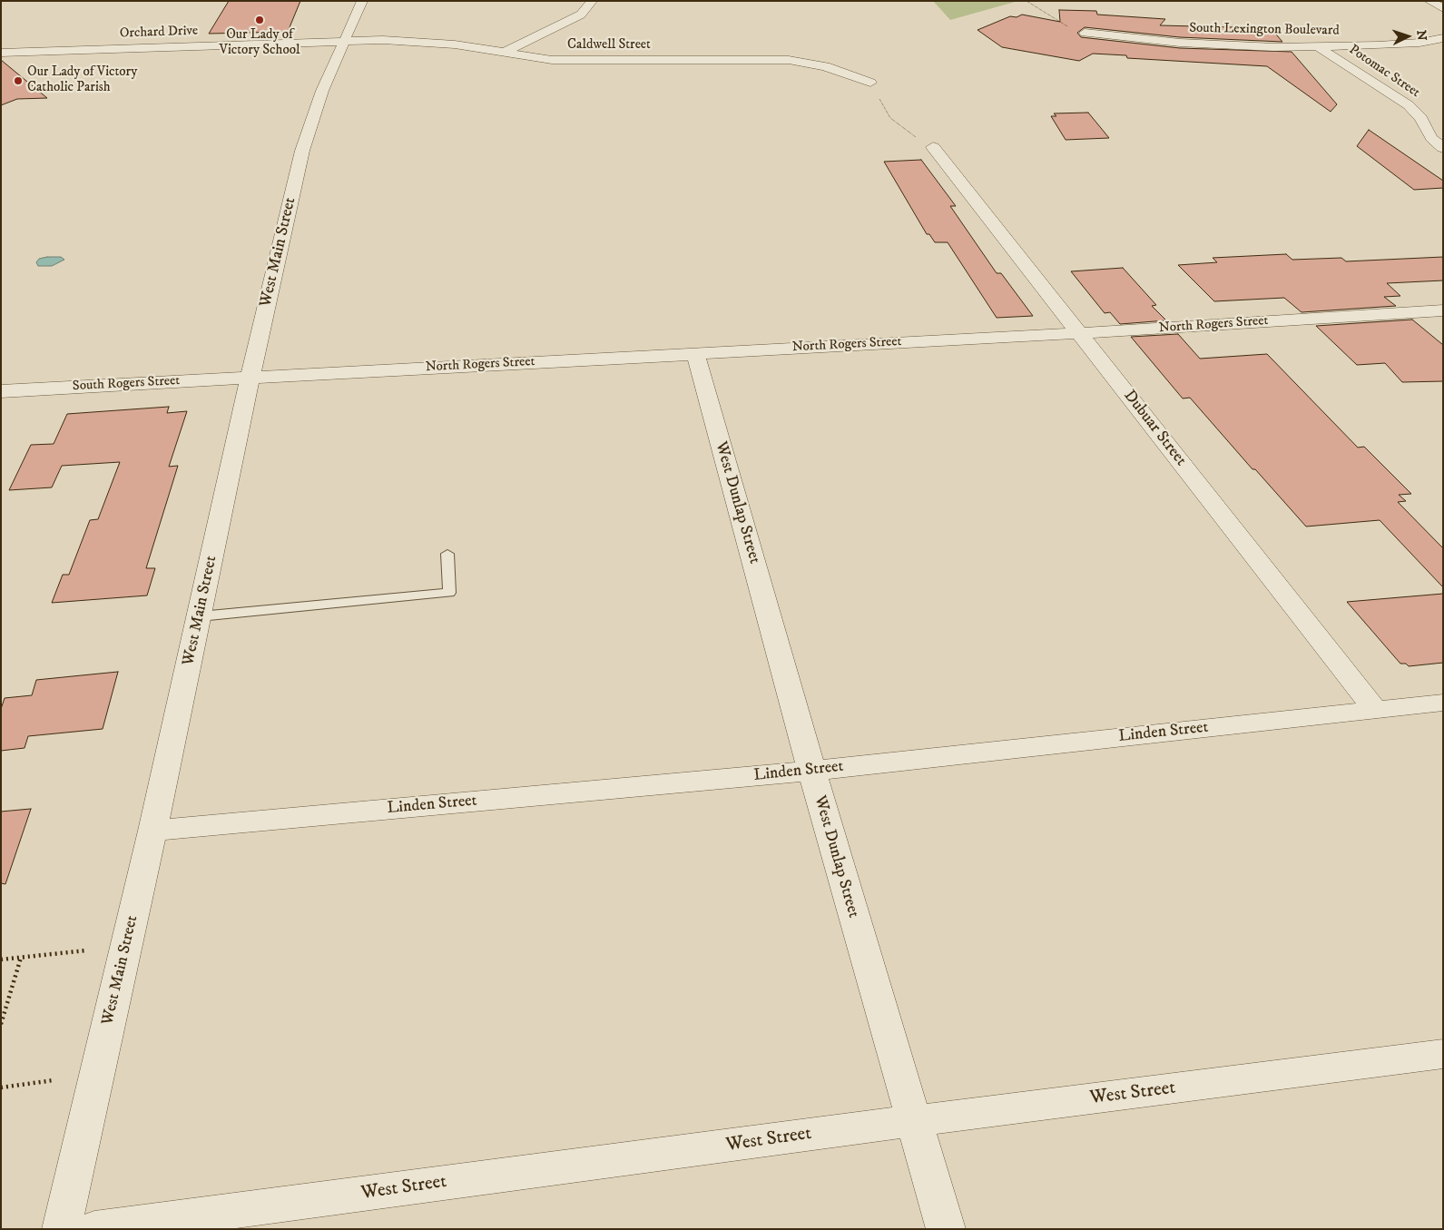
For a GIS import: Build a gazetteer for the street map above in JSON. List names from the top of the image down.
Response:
{
  "streets": {
    "street": [
      "South Lexington Boulevard",
      "Orchard Drive",
      "Caldwell Street",
      "Potomac Street",
      "West Main Street",
      "North Rogers Street",
      "South Rogers Street",
      "Dubuar Street",
      "West Dunlap Street",
      "Linden Street",
      "West Street"
    ]
  },
  "crossings": [
    ["South Lexington Boulevard", "Potomac Street"],
    ["Orchard Drive", "Caldwell Street"],
    ["Orchard Drive", "West Main Street"],
    ["Caldwell Street", "West Main Street"],
    ["West Main Street", "North Rogers Street"],
    ["West Main Street", "South Rogers Street"],
    ["West Main Street", "Linden Street"],
    ["North Rogers Street", "South Rogers Street"],
    ["North Rogers Street", "Dubuar Street"],
    ["North Rogers Street", "West Dunlap Street"],
    ["Dubuar Street", "Linden Street"],
    ["West Dunlap Street", "Linden Street"],
    ["West Dunlap Street", "West Street"]
  ],
  "places": ["Our Lady of Victory School", "Our Lady of Victory Catholic Parish"],
  "north": "right"
}
